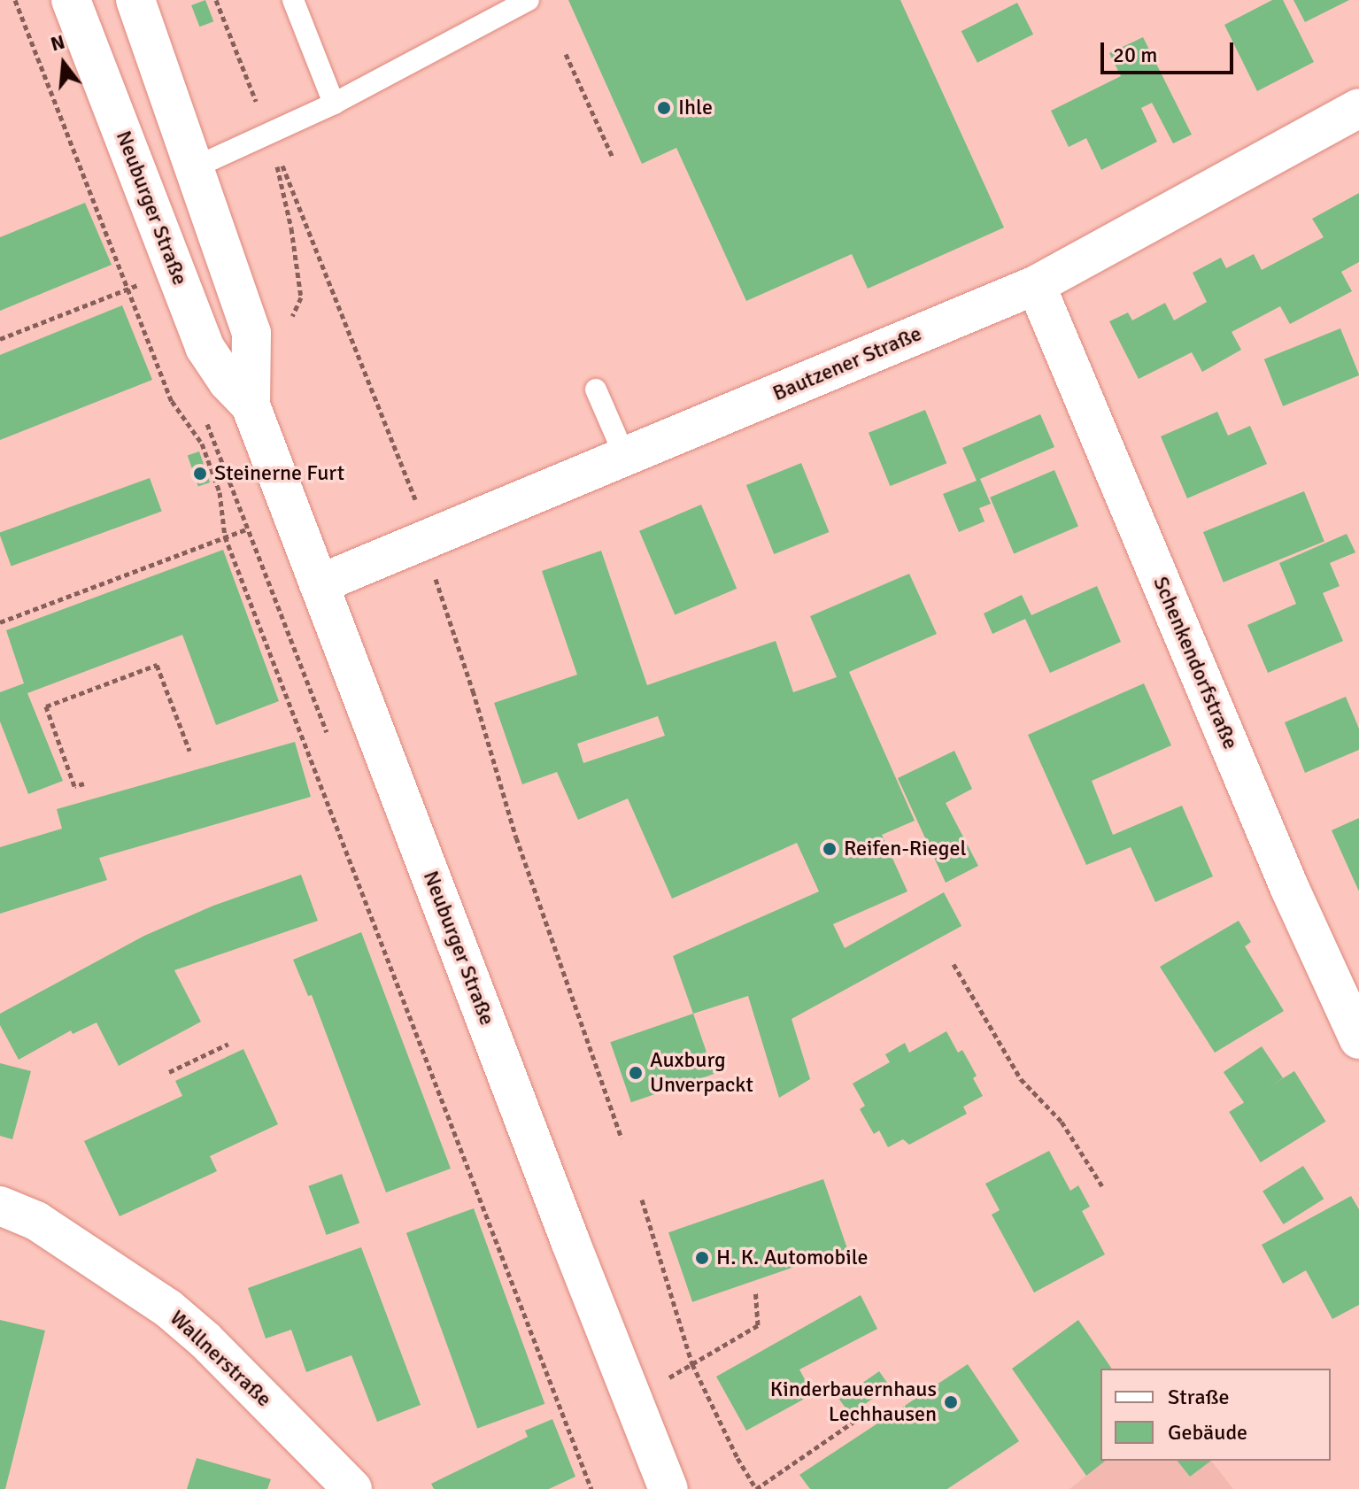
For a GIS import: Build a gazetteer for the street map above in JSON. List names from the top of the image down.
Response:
{
  "streets": {
    "street": [
      "Neuburger Straße",
      "Bautzener Straße",
      "Schenkendorfstraße",
      "Wallnerstraße"
    ]
  },
  "crossings": [
    ["Neuburger Straße", "Bautzener Straße"],
    ["Bautzener Straße", "Schenkendorfstraße"]
  ],
  "places": [
    "Ihle",
    "Steinerne Furt",
    "Reifen-Riegel",
    "Auxburg Unverpackt",
    "H. K. Automobile",
    "Kinderbauernhaus Lechhausen"
  ],
  "legend": ["Straße", "Gebäude"],
  "scale_bar": "20 m",
  "north": "top"
}
